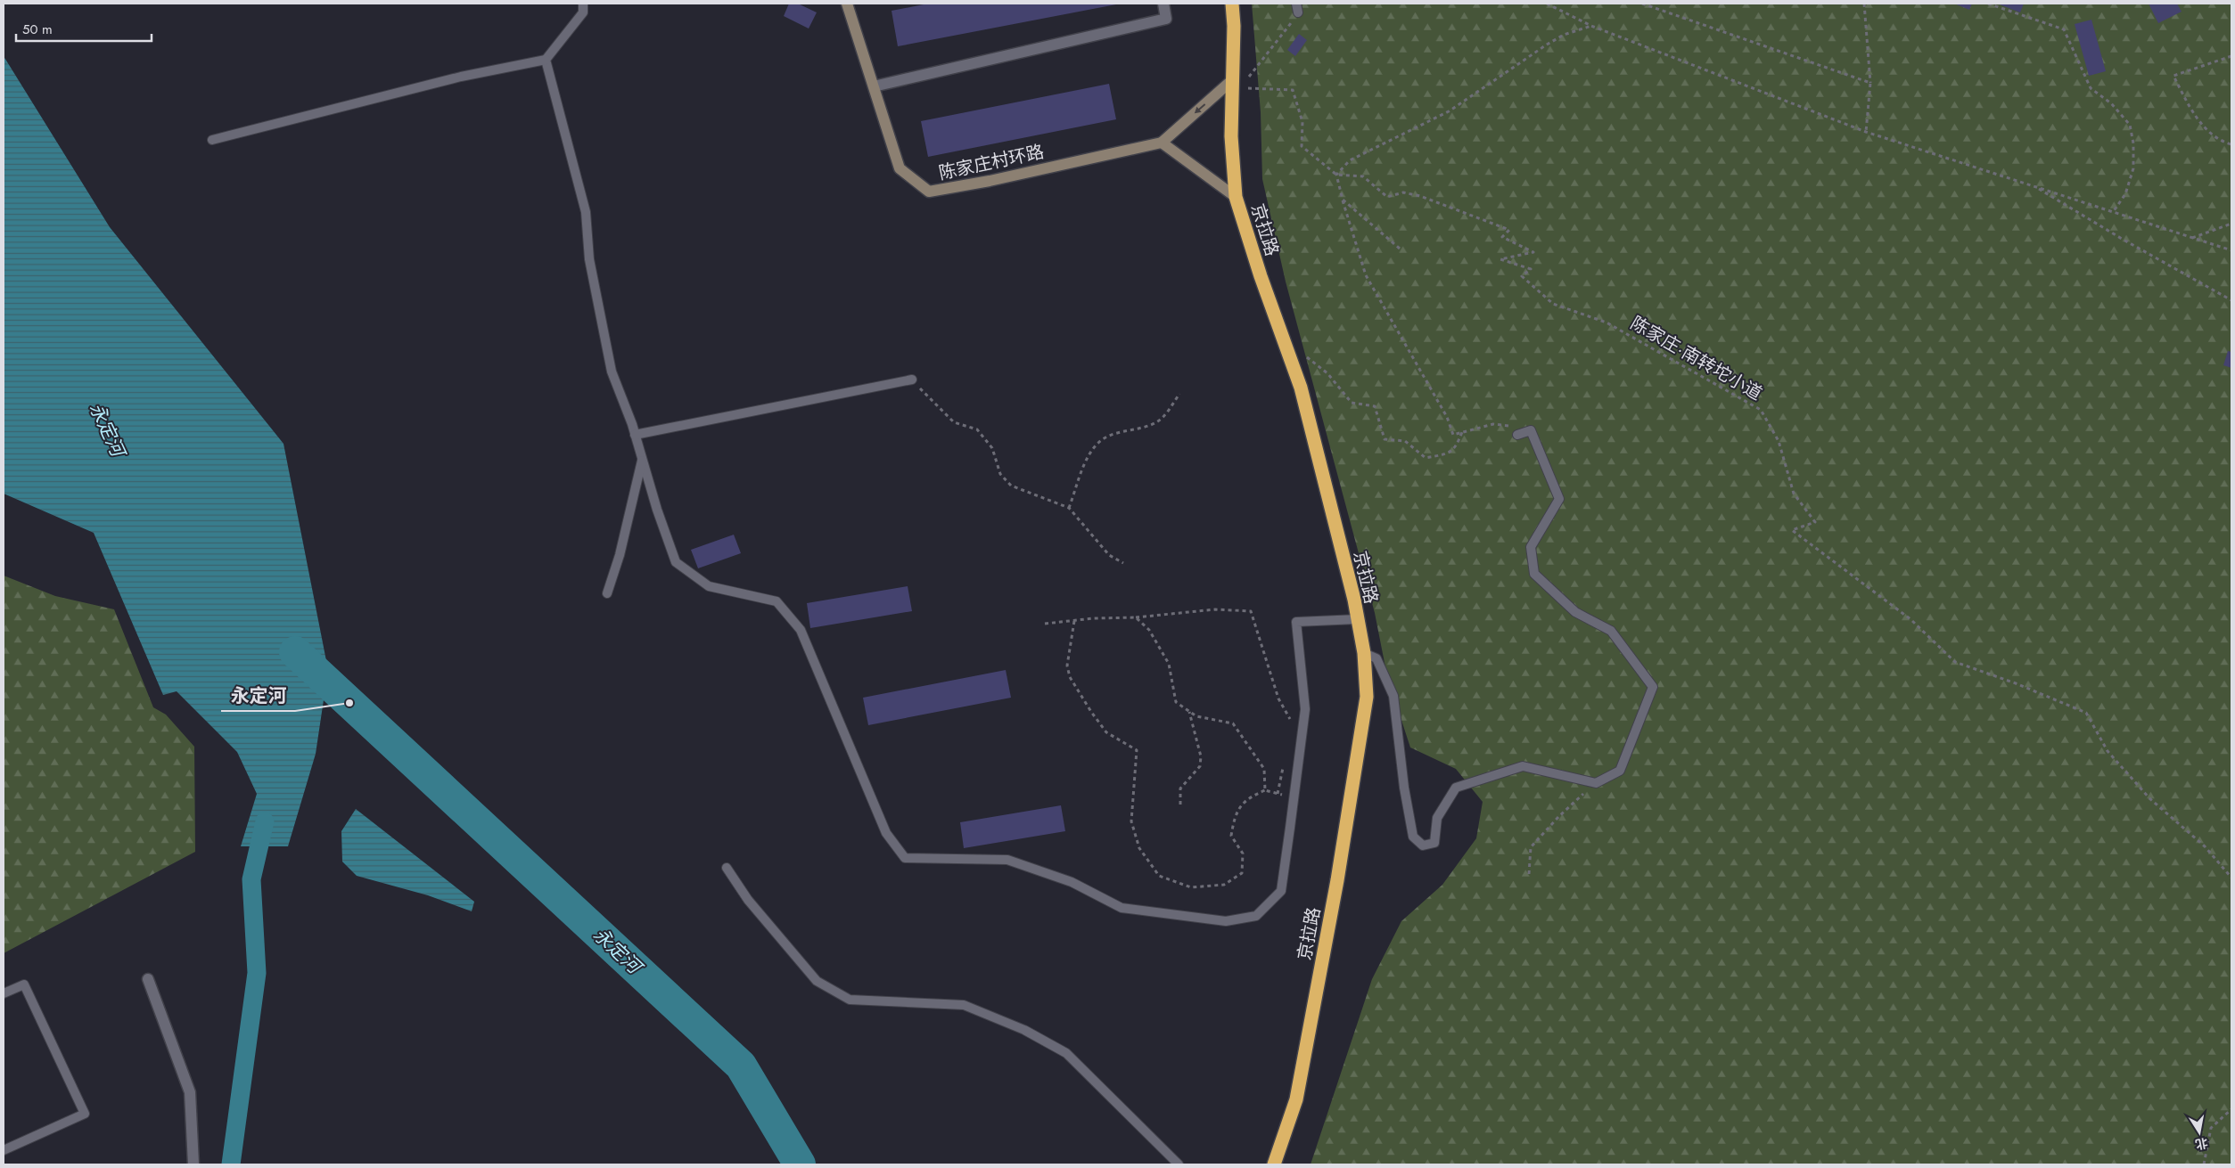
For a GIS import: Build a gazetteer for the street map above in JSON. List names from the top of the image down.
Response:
{
  "streets": {
    "highway": ["京拉路"],
    "street": ["陈家庄村环路"],
    "path": ["陈家庄·南转坨小道"]
  },
  "water": ["永定河"],
  "places": ["永定河"],
  "scale_bar": "50 m",
  "north": "bottom"
}
